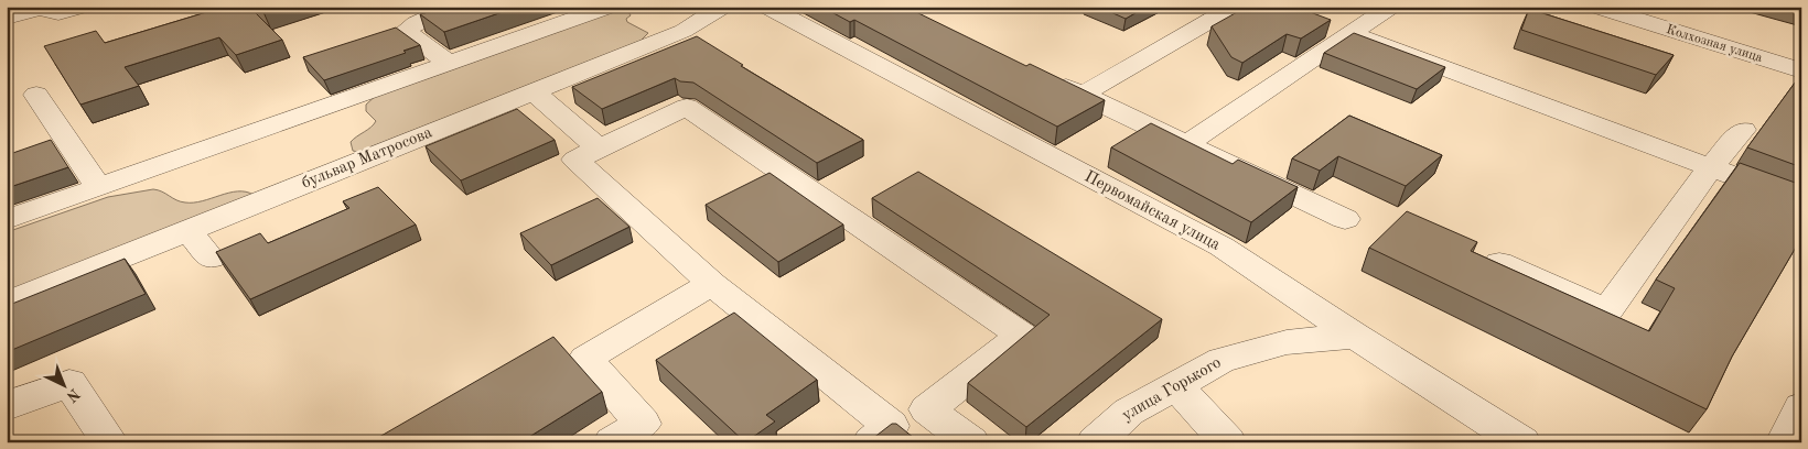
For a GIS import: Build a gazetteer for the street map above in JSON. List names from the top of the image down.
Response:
{
  "streets": {
    "street": [
      "Колхозная улица",
      "бульвар Матросова",
      "Первомайская улица",
      "улица Горького"
    ]
  },
  "crossings": [
    ["Первомайская улица", "улица Горького"]
  ],
  "north": "bottom right"
}
